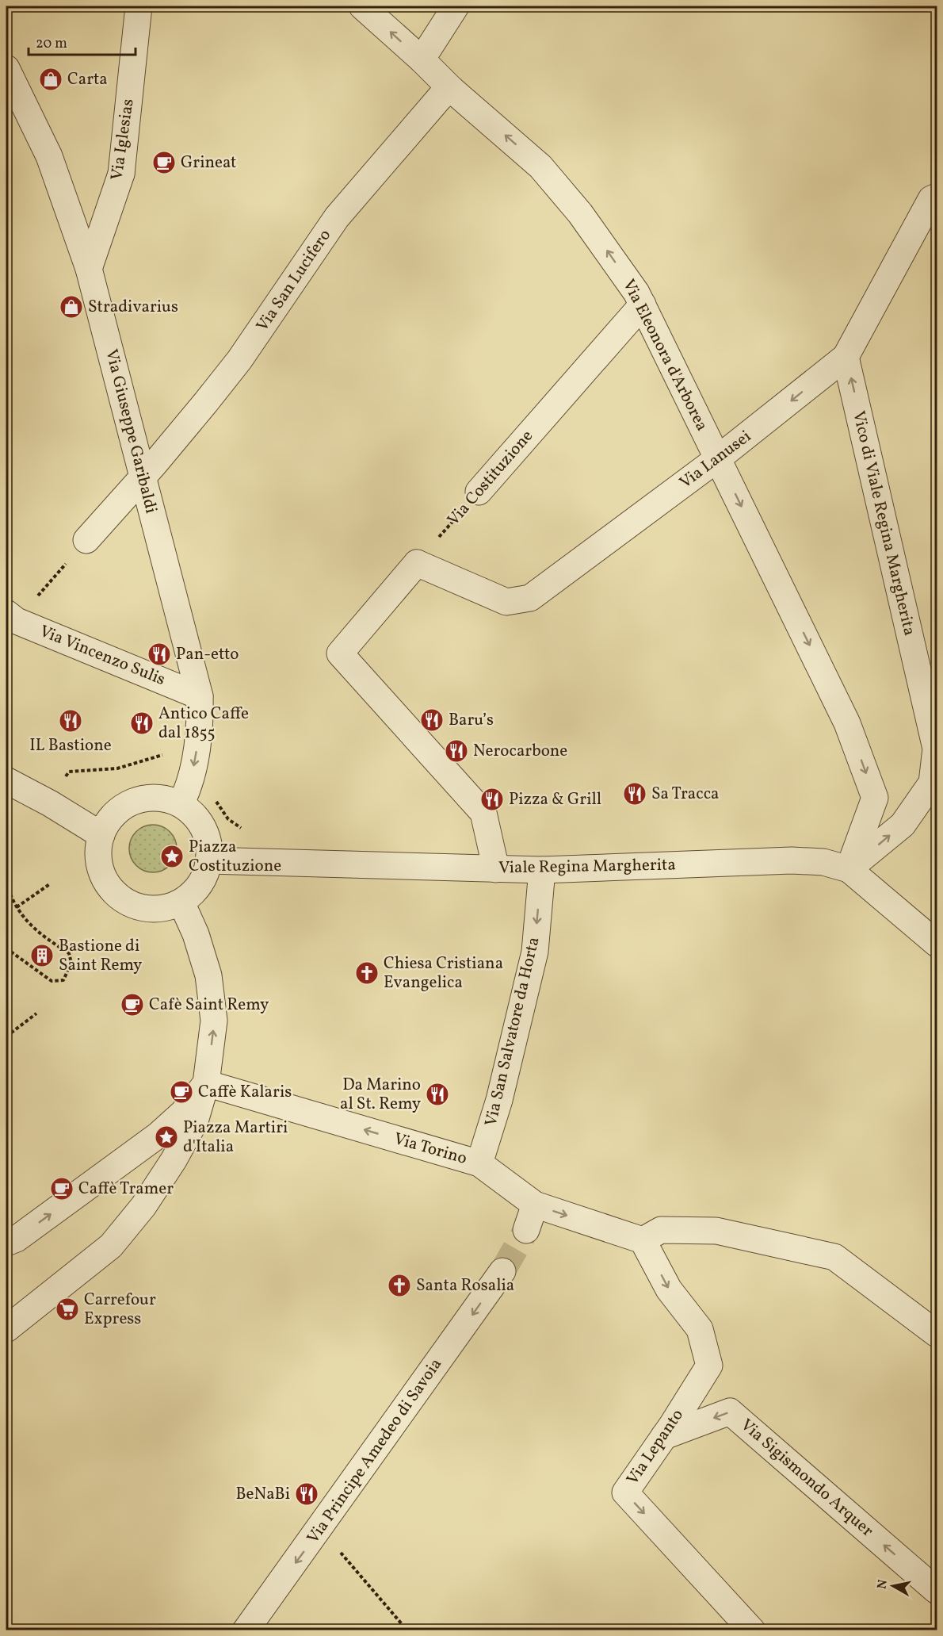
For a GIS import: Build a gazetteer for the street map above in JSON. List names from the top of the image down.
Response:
{
  "streets": {
    "street": [
      "Via Iglesias",
      "Via San Lucifero",
      "Via Eleonora d'Arborea",
      "Via Giuseppe Garibaldi",
      "Via Lanusei",
      "Via Costituzione",
      "Vico di Viale Regina Margherita",
      "Via Vincenzo Sulis",
      "Viale Regina Margherita",
      "Via San Salvatore da Horta",
      "Via Torino",
      "Via Lepanto",
      "Via Principe Amedeo di Savoia",
      "Via Sigismondo Arquer"
    ]
  },
  "crossings": [
    ["Via Iglesias", "Via Giuseppe Garibaldi"],
    ["Via San Lucifero", "Via Eleonora d'Arborea"],
    ["Via San Lucifero", "Via Giuseppe Garibaldi"],
    ["Via Eleonora d'Arborea", "Via Lanusei"],
    ["Via Eleonora d'Arborea", "Via Costituzione"],
    ["Via Eleonora d'Arborea", "Vico di Viale Regina Margherita"],
    ["Via Eleonora d'Arborea", "Viale Regina Margherita"],
    ["Via Giuseppe Garibaldi", "Via Vincenzo Sulis"],
    ["Via Giuseppe Garibaldi", "Viale Regina Margherita"],
    ["Via Lanusei", "Via Costituzione"],
    ["Via Lanusei", "Vico di Viale Regina Margherita"],
    ["Vico di Viale Regina Margherita", "Viale Regina Margherita"],
    ["Viale Regina Margherita", "Via San Salvatore da Horta"],
    ["Via San Salvatore da Horta", "Via Torino"],
    ["Via Torino", "Via Lepanto"],
    ["Via Lepanto", "Via Sigismondo Arquer"]
  ],
  "one_way": [
    "Vico di Viale Regina Margherita",
    "Via San Salvatore da Horta",
    "Via Lepanto",
    "Via Principe Amedeo di Savoia"
  ],
  "places": {
    "shop": ["Carta", "Stradivarius"],
    "cafe": [
      "Grineat",
      "Cafè Saint Remy",
      "Caffè Kalaris",
      "Caffè Tramer"
    ],
    "restaurant": [
      "Pan-etto",
      "Baru’s",
      "IL Bastione",
      "Antico Caffe dal 1855",
      "Nerocarbone",
      "Sa Tracca",
      "Pizza & Grill",
      "Da Marino al St. Remy",
      "BeNaBi"
    ],
    "place": ["Piazza Costituzione", "Piazza Martiri d'Italia"],
    "building": ["Bastione di Saint Remy"],
    "church": ["Chiesa Cristiana Evangelica", "Santa Rosalia"],
    "supermarket": ["Carrefour Express"]
  },
  "scale_bar": "20 m",
  "north": "left"
}
